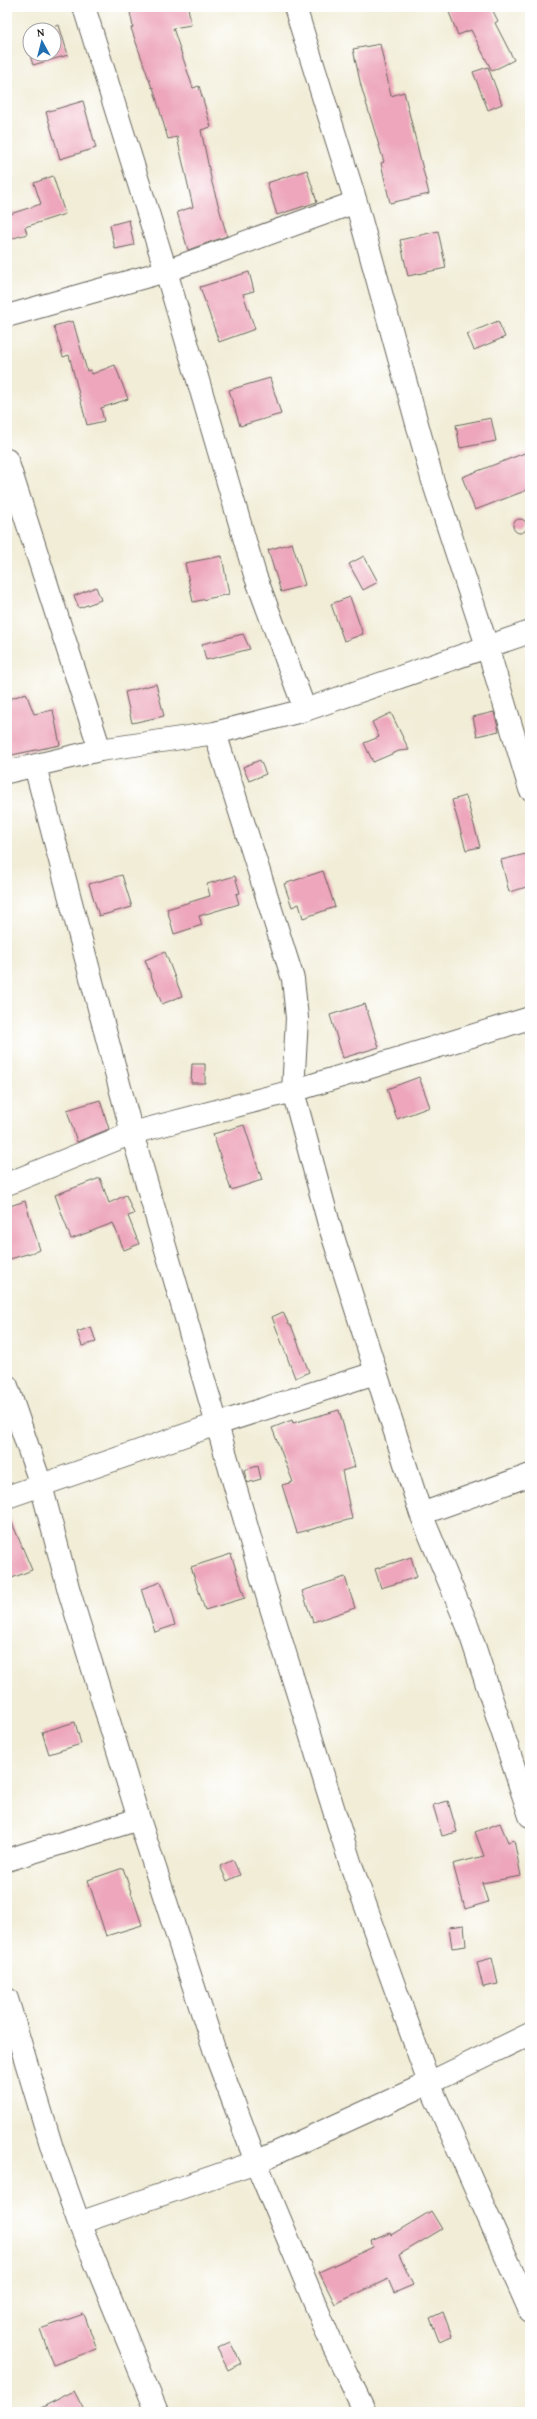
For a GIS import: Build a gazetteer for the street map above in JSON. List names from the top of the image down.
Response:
{
  "north": "top"
}
